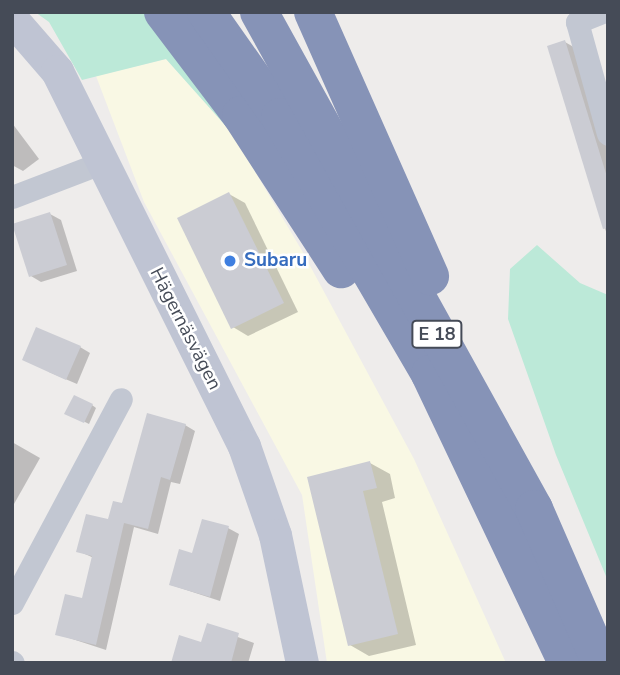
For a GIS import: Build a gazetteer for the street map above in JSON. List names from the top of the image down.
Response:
{
  "streets": {
    "highway": ["E 18"],
    "street": ["Hägernäsvägen"]
  },
  "places": ["Subaru"]
}
